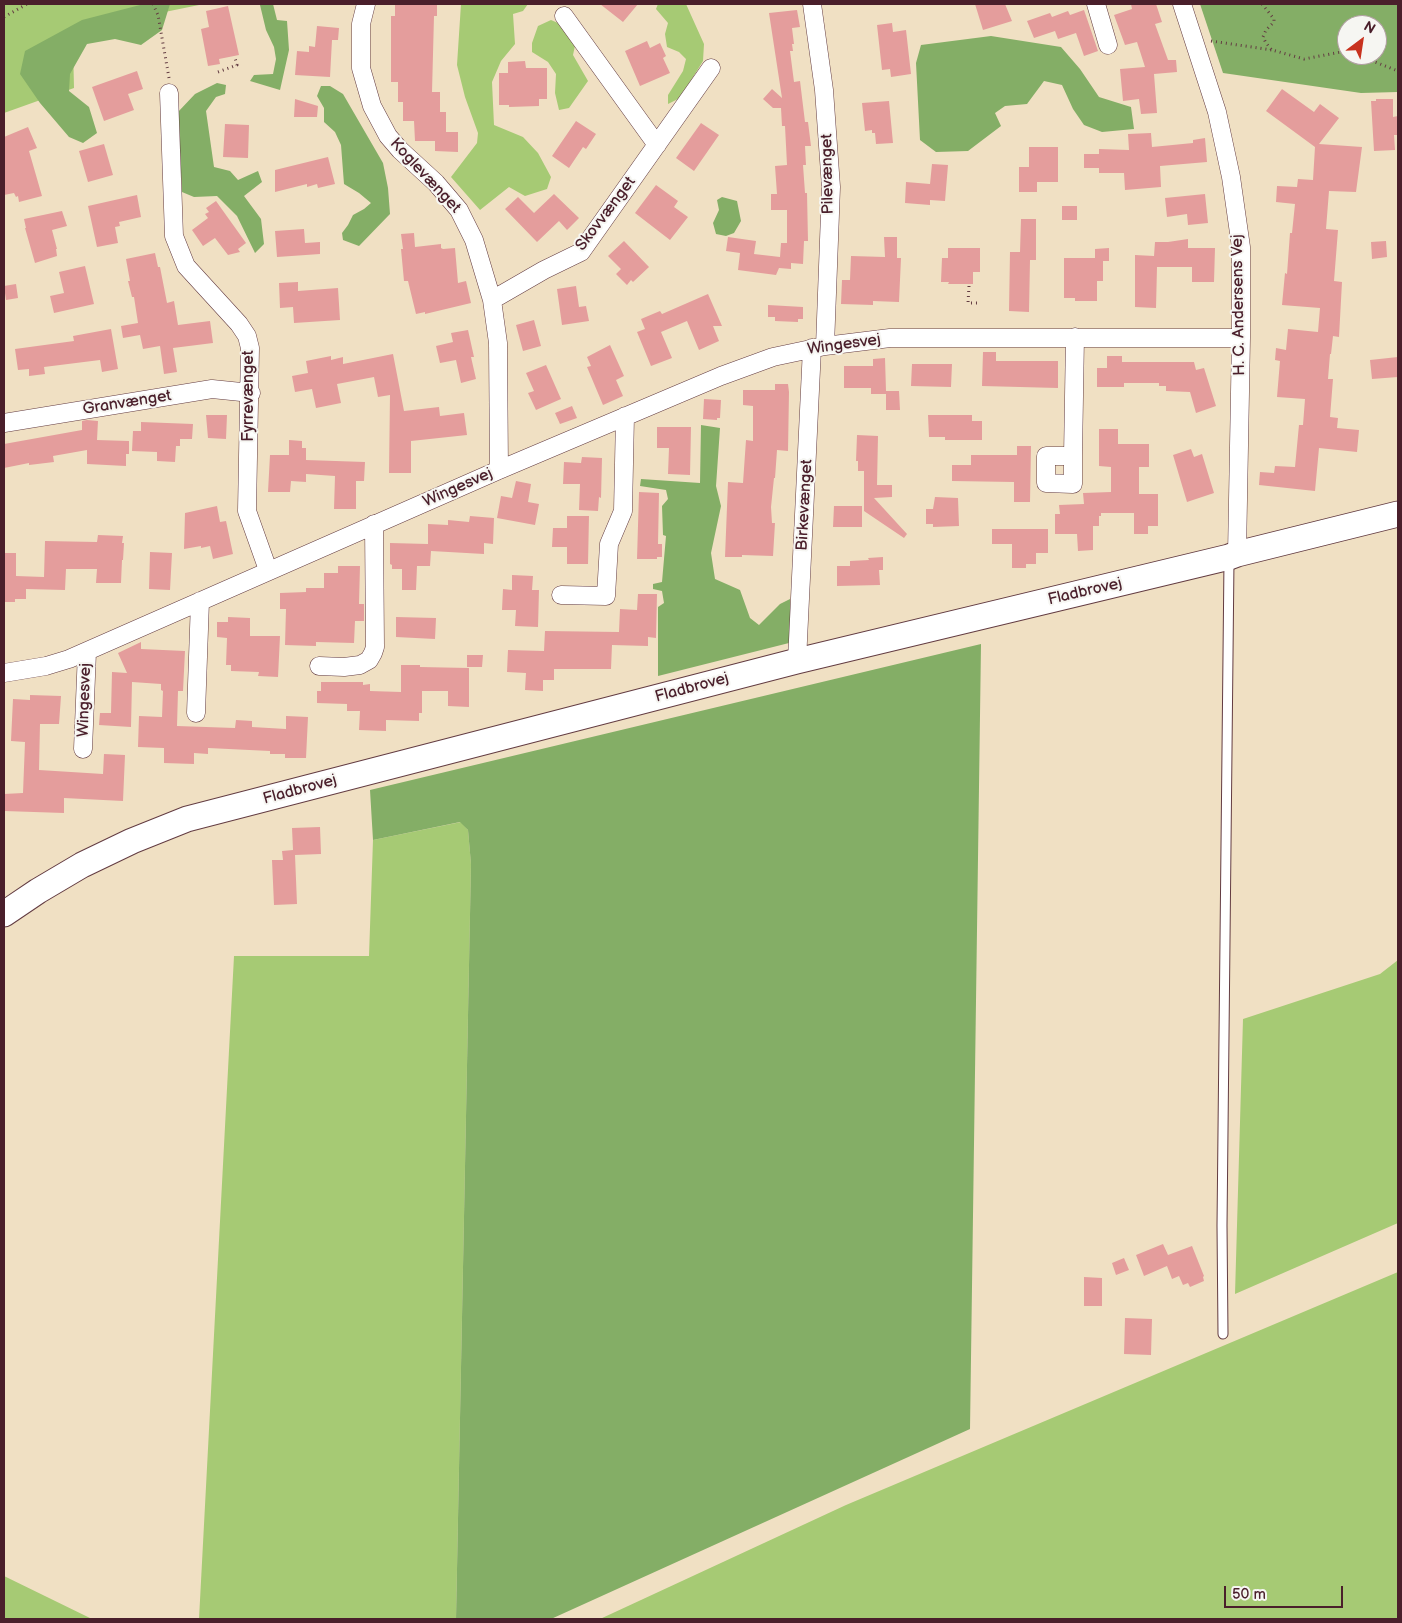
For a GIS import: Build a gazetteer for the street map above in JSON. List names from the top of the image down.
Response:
{
  "streets": {
    "main road": ["Fladbrovej"],
    "street": [
      "Pilevænget",
      "Koglevænget",
      "Skovvænget",
      "H. C. Andersens Vej",
      "Wingesvej",
      "Fyrrevænget",
      "Granvænget",
      "Birkevænget"
    ]
  },
  "crossings": [
    ["Pilevænget", "Wingesvej"],
    ["Pilevænget", "Birkevænget"],
    ["Koglevænget", "Skovvænget"],
    ["Koglevænget", "Wingesvej"],
    ["H. C. Andersens Vej", "Wingesvej"],
    ["H. C. Andersens Vej", "Fladbrovej"],
    ["Wingesvej", "Fyrrevænget"],
    ["Wingesvej", "Birkevænget"],
    ["Fyrrevænget", "Granvænget"],
    ["Birkevænget", "Fladbrovej"]
  ],
  "scale_bar": "50 m",
  "north": "top right"
}
